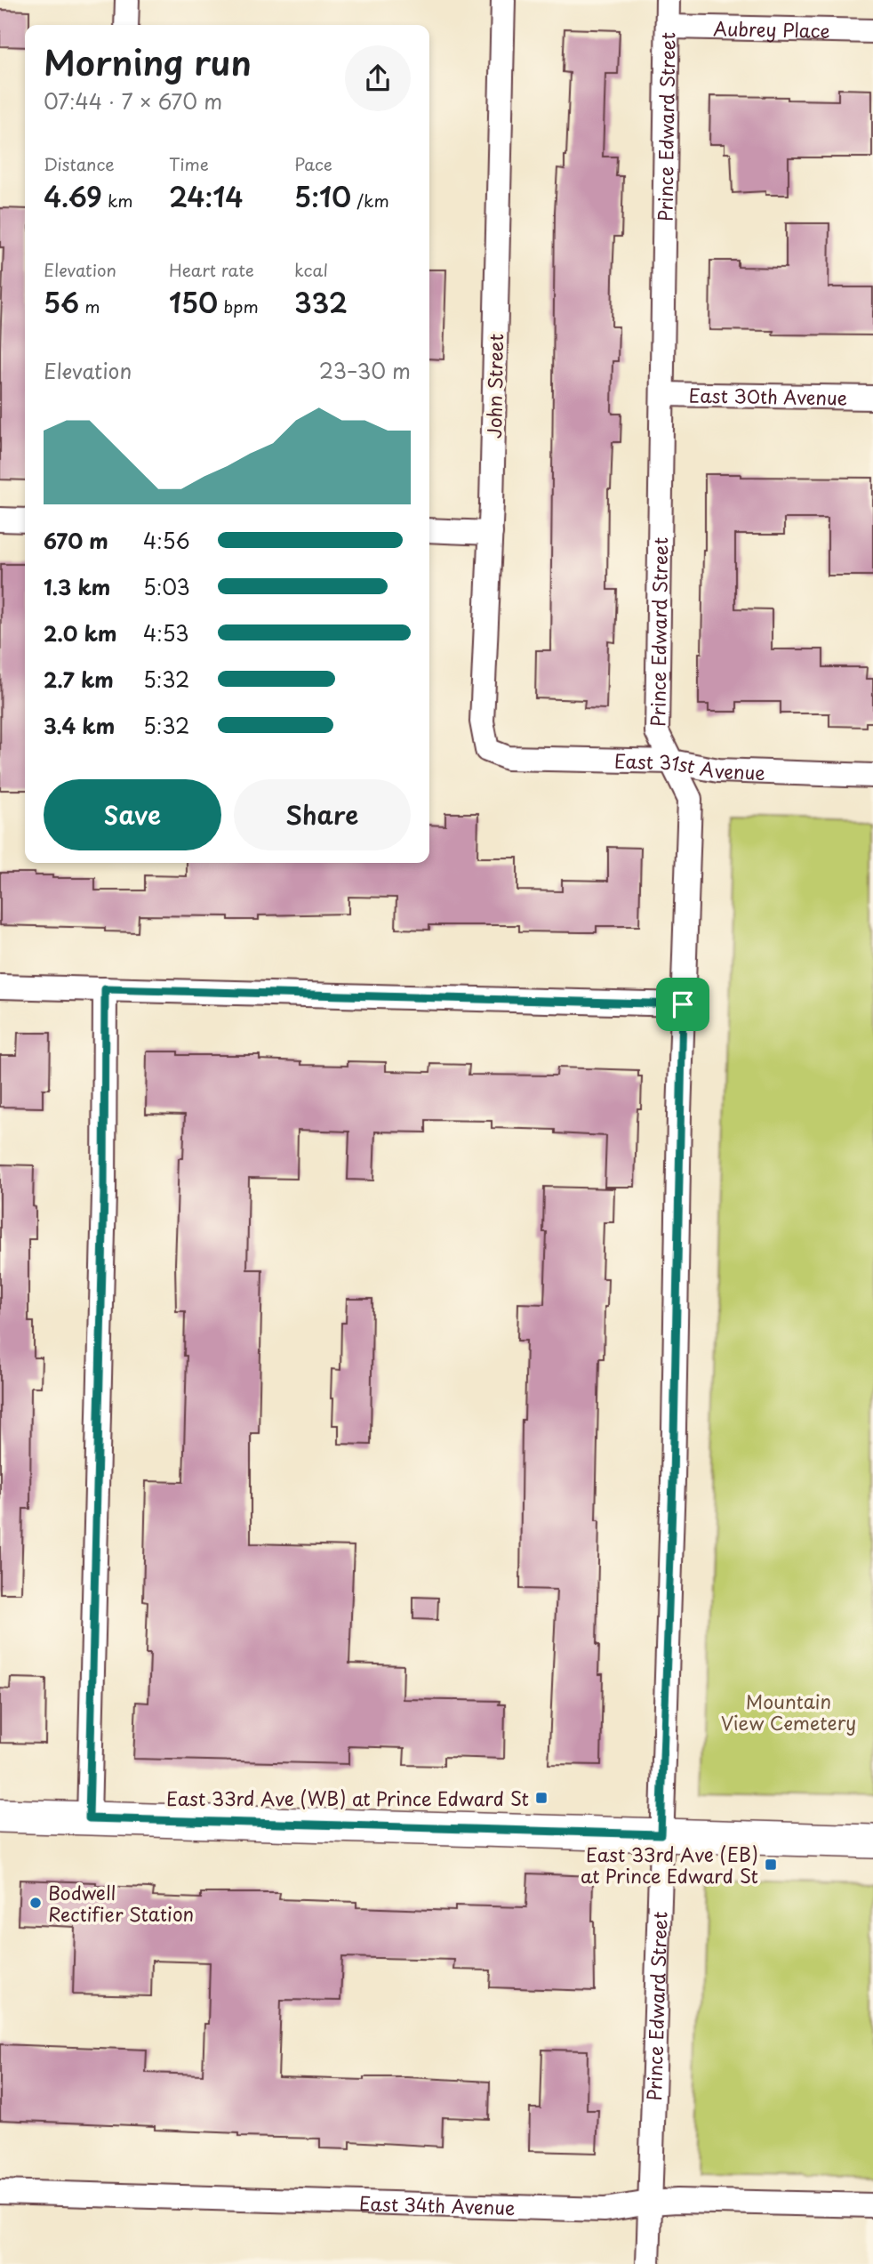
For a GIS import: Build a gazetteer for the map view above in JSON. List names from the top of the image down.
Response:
{
  "streets": {
    "street": [
      "Aubrey Place",
      "Prince Edward Street",
      "John Street",
      "East 30th Avenue",
      "East 31st Avenue",
      "East 34th Avenue"
    ]
  },
  "crossings": [
    ["Aubrey Place", "Prince Edward Street"],
    ["Prince Edward Street", "East 30th Avenue"],
    ["Prince Edward Street", "East 31st Avenue"],
    ["Prince Edward Street", "East 34th Avenue"],
    ["John Street", "East 31st Avenue"]
  ],
  "parks": ["Mountain View Cemetery"],
  "places": {
    "transit": ["East 33rd Ave (WB) at Prince Edward St", "East 33rd Ave (EB) at Prince Edward St"],
    "other": ["Bodwell Rectifier Station"]
  },
  "page": {
    "heading": ["Morning run", "07:44 · 7 × 670 m"],
    "stats": [
      ["Distance", "4.69 km"],
      ["Time", "24:14"],
      ["Pace", "5:10 /km"],
      ["Elevation", "56 m"],
      ["Heart rate", "150 bpm"],
      ["kcal", "332"]
    ],
    "chart": ["Elevation", "23–30 m"],
    "list": [
      {
        "name": "670 m",
        "note": "4:56"
      },
      {
        "name": "1.3 km",
        "note": "5:03"
      },
      {
        "name": "2.0 km",
        "note": "4:53"
      },
      {
        "name": "2.7 km",
        "note": "5:32"
      },
      {
        "name": "3.4 km",
        "note": "5:32"
      }
    ],
    "buttons": ["Save", "Share"]
  }
}
